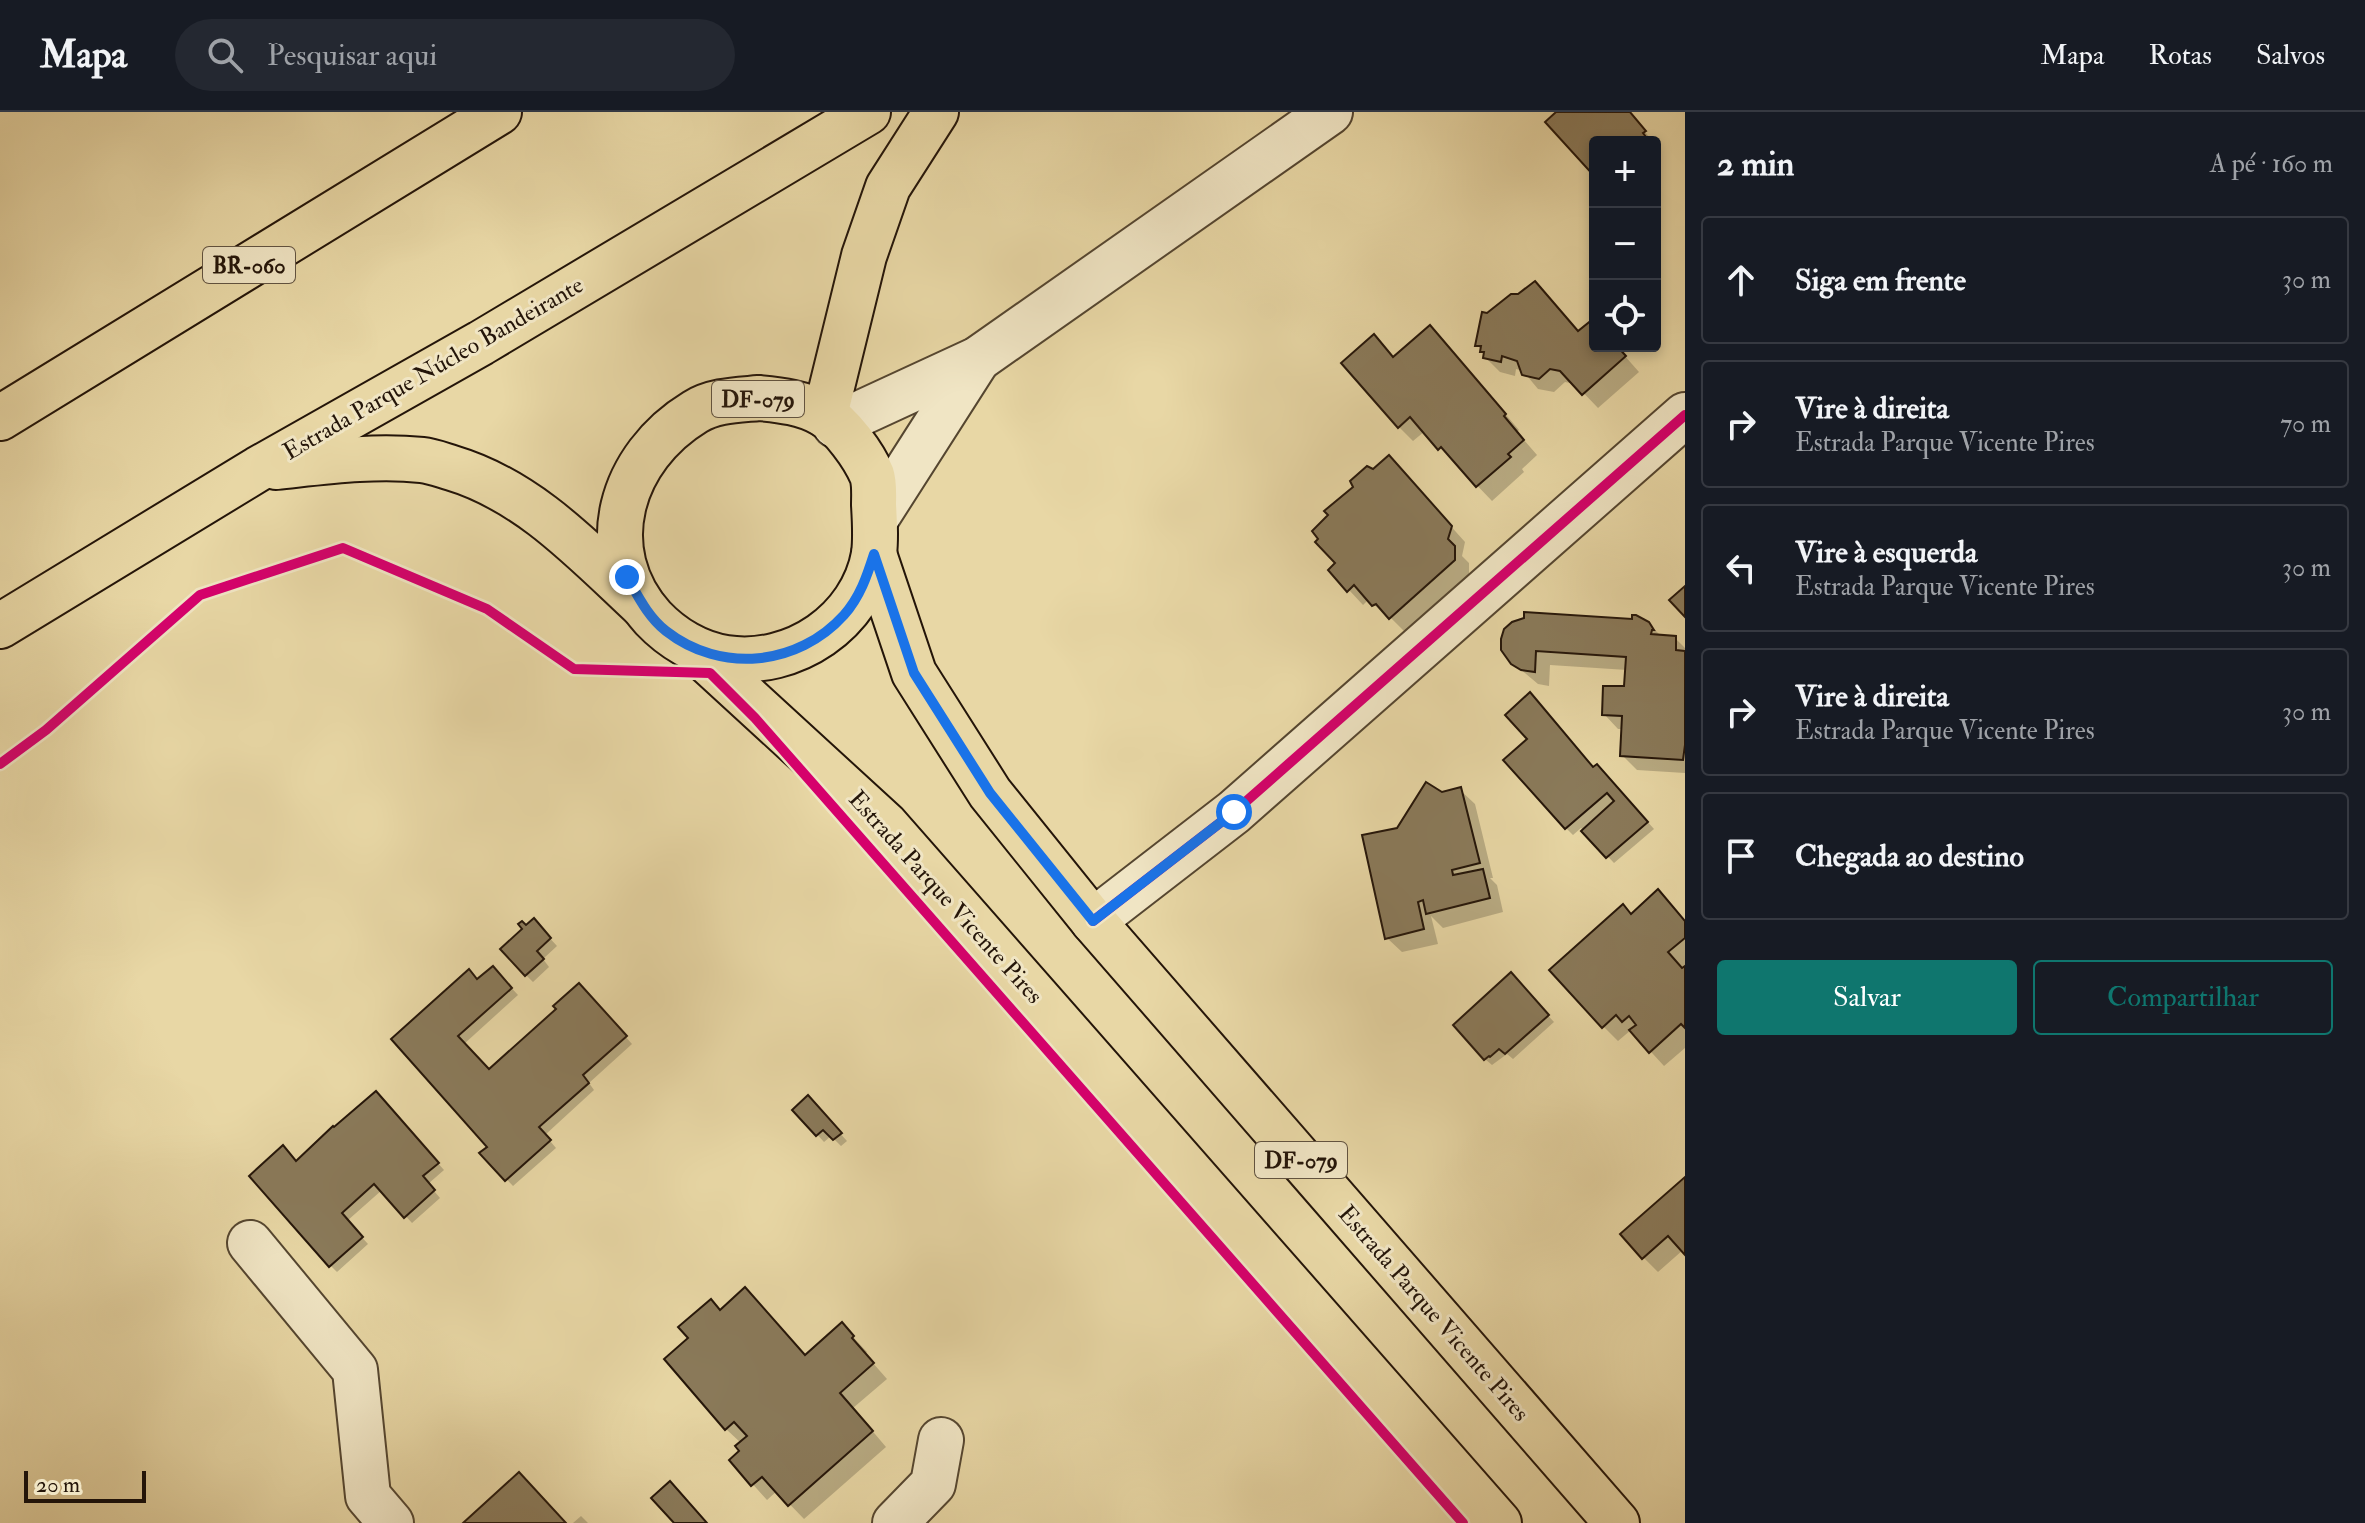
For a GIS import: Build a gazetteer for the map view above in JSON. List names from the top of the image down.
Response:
{
  "streets": {
    "main road": [
      "BR-060",
      "Estrada Parque Núcleo Bandeirante",
      "DF-079",
      "Estrada Parque Vicente Pires"
    ]
  },
  "scale_bar": "20 m",
  "page": {
    "header": "Mapa",
    "search": "Pesquisar aqui",
    "nav": ["Mapa", "Rotas", "Salvos"],
    "heading": ["2 min", "A pé · 160 m"],
    "map_buttons": ["+", "−"],
    "list": [
      ["Siga em frente", "30 m"],
      ["Vire à direita", "Estrada Parque Vicente Pires", "70 m"],
      ["Vire à esquerda", "Estrada Parque Vicente Pires", "30 m"],
      ["Vire à direita", "Estrada Parque Vicente Pires", "30 m"],
      "Chegada ao destino"
    ],
    "buttons": ["Salvar", "Compartilhar"],
    "scale": "20 m"
  }
}
